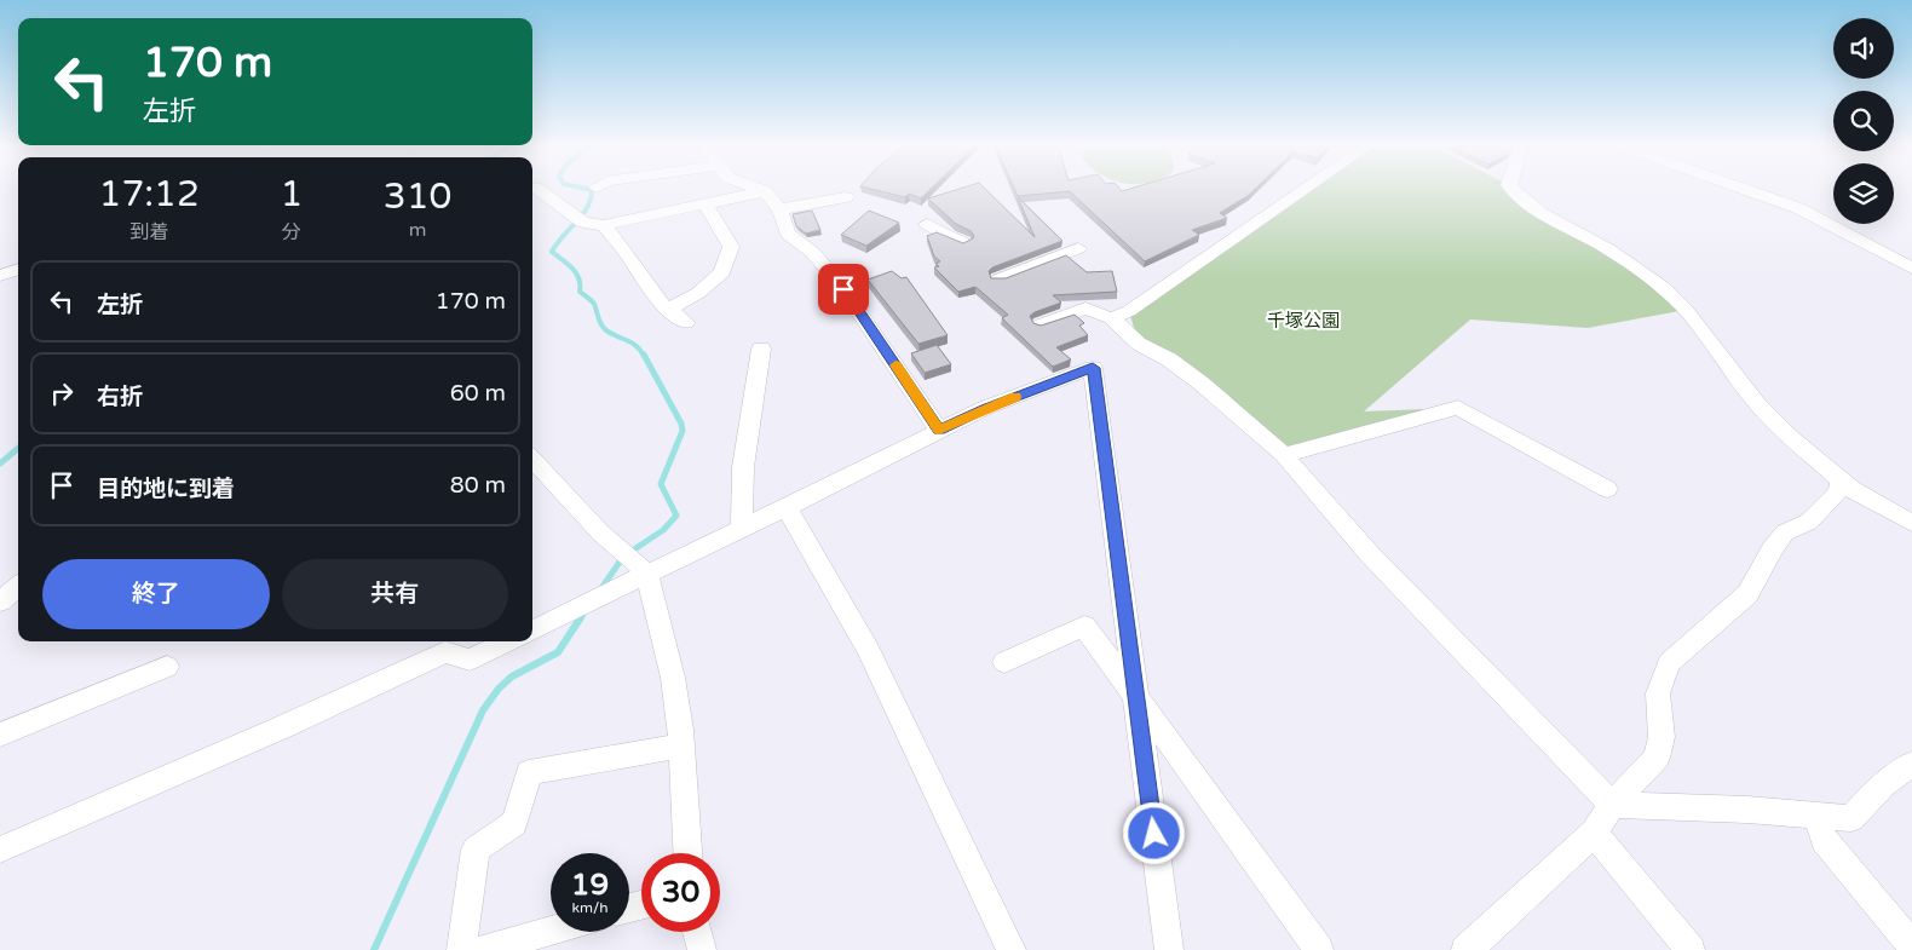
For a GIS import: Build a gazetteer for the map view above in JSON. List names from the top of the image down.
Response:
{
  "parks": ["千塚公園"],
  "page": {
    "turn": ["170 m", "左折"],
    "eta": [
      "17:12",
      "到着",
      "1",
      "分",
      "310",
      "m"
    ],
    "list": [
      {
        "name": "左折",
        "value": "170 m"
      },
      {
        "name": "右折",
        "value": "60 m"
      },
      {
        "name": "目的地に到着",
        "value": "80 m"
      }
    ],
    "buttons": ["終了", "共有"],
    "speed": "19 km/h",
    "limit": "30"
  }
}
